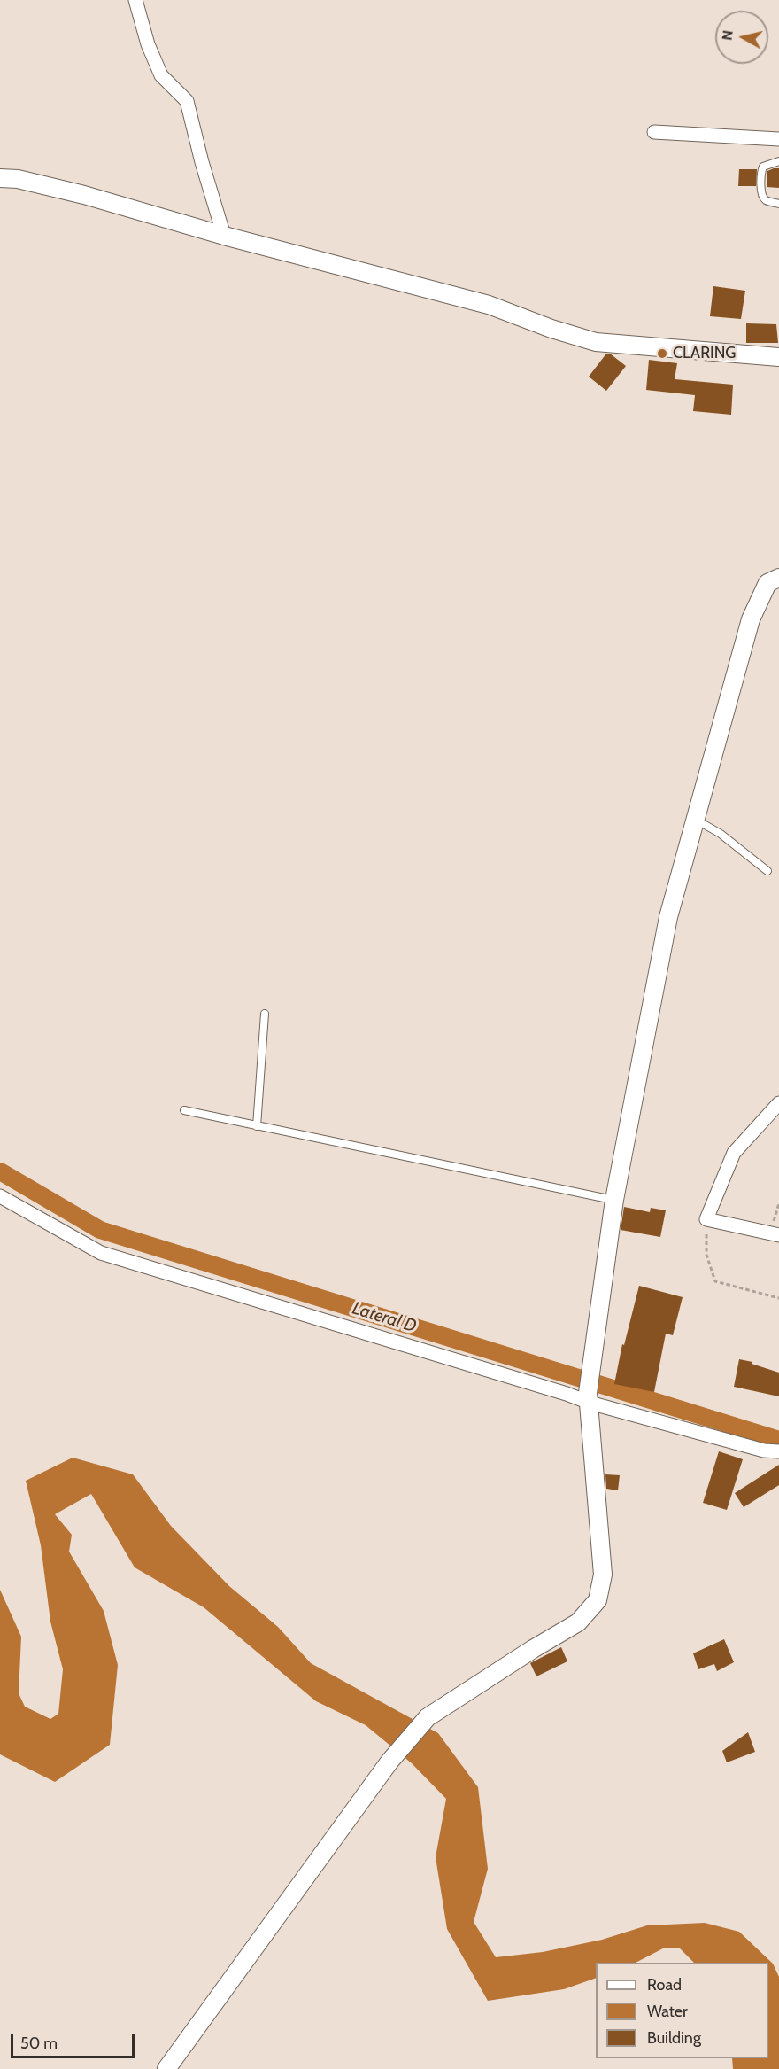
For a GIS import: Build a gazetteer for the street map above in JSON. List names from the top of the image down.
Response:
{
  "water": ["Lateral D"],
  "places": ["CLARING"],
  "legend": ["Road", "Water", "Building"],
  "scale_bar": "50 m",
  "north": "left"
}
